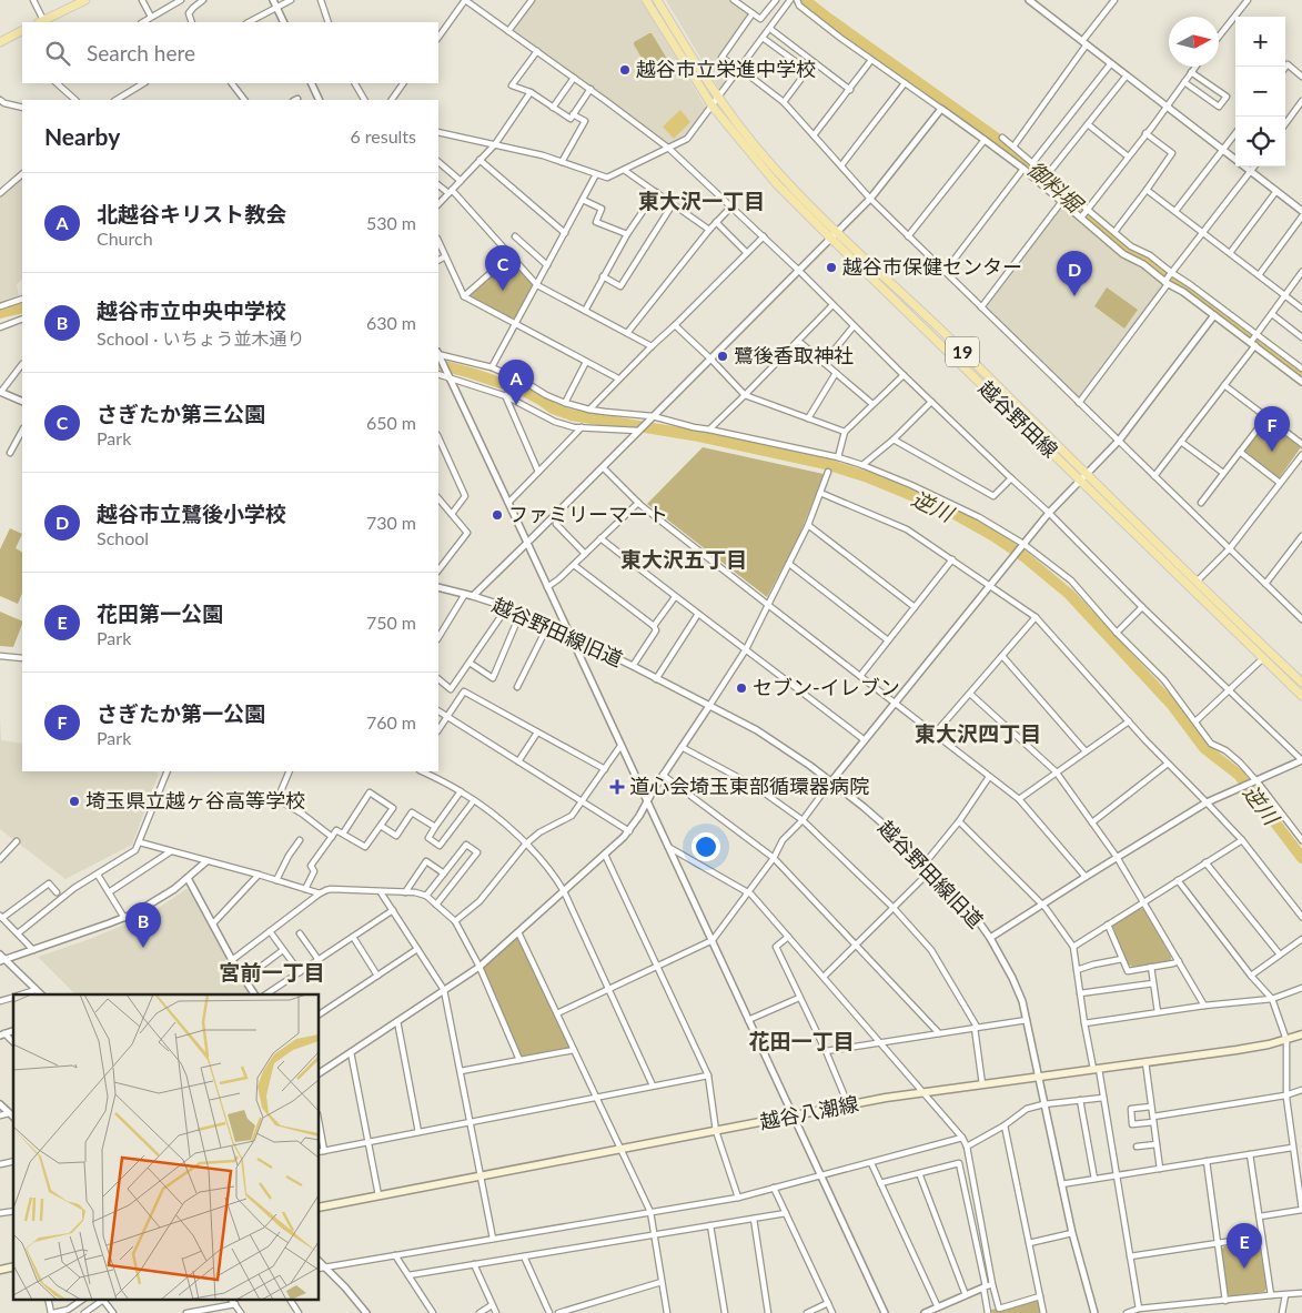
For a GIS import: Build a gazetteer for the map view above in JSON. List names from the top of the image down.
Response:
{
  "streets": {
    "main road": ["19", "越谷野田線", "越谷八潮線"],
    "street": ["越谷野田線旧道"]
  },
  "crossings": [
    ["越谷野田線旧道", "越谷八潮線"]
  ],
  "districts": [
    "東大沢一丁目",
    "東大沢五丁目",
    "東大沢四丁目",
    "宮前一丁目",
    "花田一丁目"
  ],
  "water": ["御料堀", "逆川"],
  "places": {
    "other": [
      "越谷市立栄進中学校",
      "越谷市保健センター",
      "鷺後香取神社",
      "ファミリーマート",
      "セブン-イレブン",
      "埼玉県立越ヶ谷高等学校"
    ],
    "health": ["道心会埼玉東部循環器病院"]
  },
  "north": "right",
  "page": {
    "map_buttons": ["+", "−"],
    "search": "Search here",
    "heading": ["Nearby", "6 results"],
    "list": [
      {
        "mark": "A",
        "name": "北越谷キリスト教会",
        "note": "Church",
        "value": "530 m"
      },
      {
        "mark": "B",
        "name": "越谷市立中央中学校",
        "note": "School · いちょう並木通り",
        "value": "630 m"
      },
      {
        "mark": "C",
        "name": "さぎたか第三公園",
        "note": "Park",
        "value": "650 m"
      },
      {
        "mark": "D",
        "name": "越谷市立鷺後小学校",
        "note": "School",
        "value": "730 m"
      },
      {
        "mark": "E",
        "name": "花田第一公園",
        "note": "Park",
        "value": "750 m"
      },
      {
        "mark": "F",
        "name": "さぎたか第一公園",
        "note": "Park",
        "value": "760 m"
      }
    ],
    "pins": [
      "C",
      "D",
      "A",
      "F",
      "B",
      "E"
    ]
  }
}
